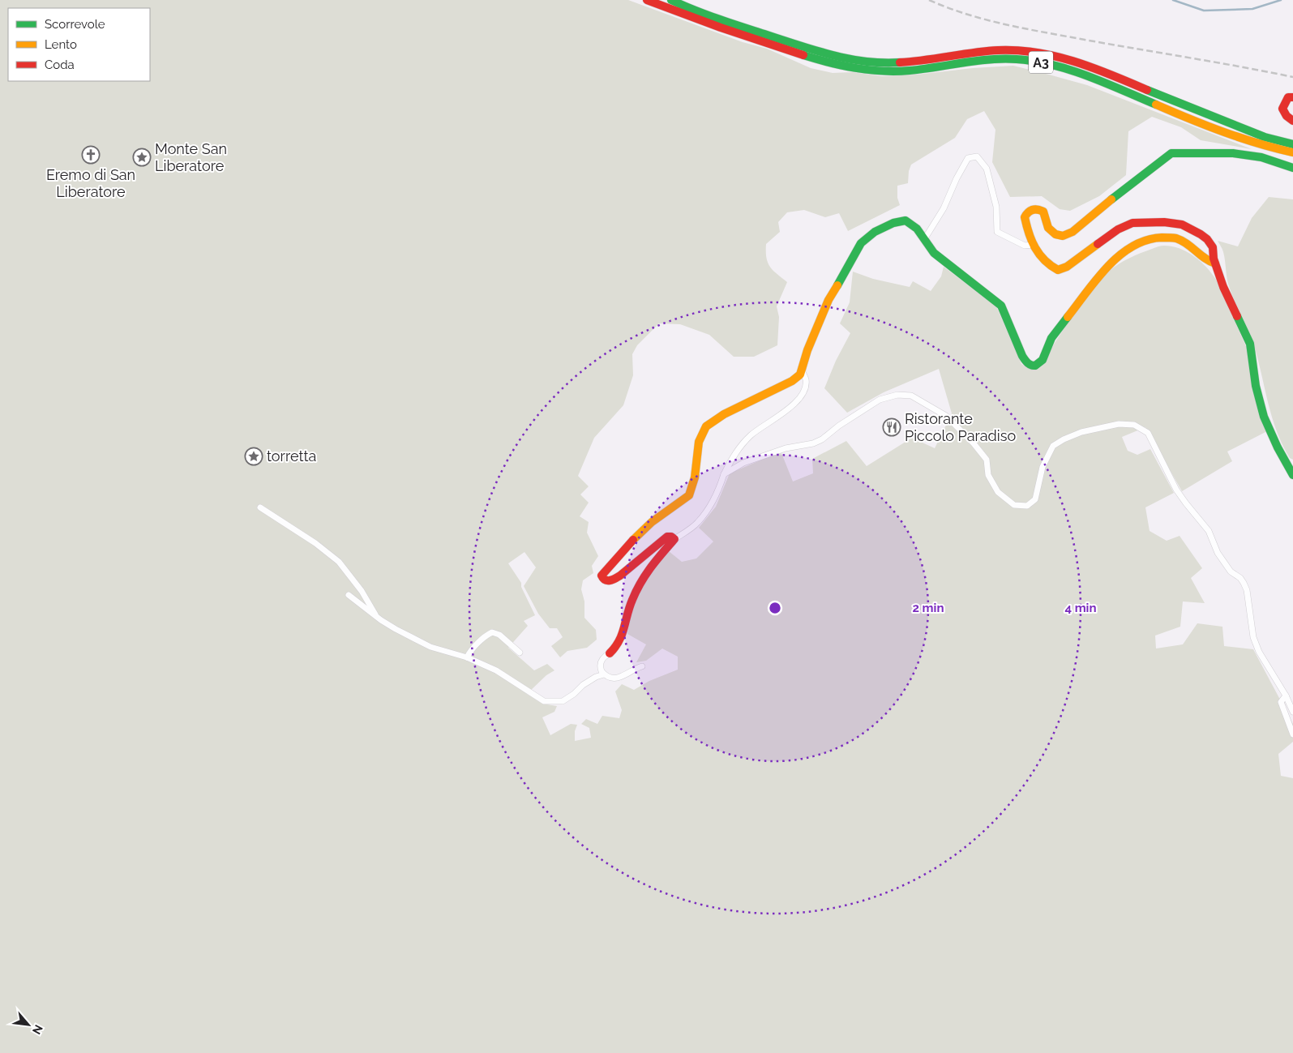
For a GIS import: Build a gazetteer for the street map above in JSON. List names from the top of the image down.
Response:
{
  "streets": {
    "main road": ["A3"]
  },
  "places": {
    "church": ["Eremo di San Liberatore"],
    "place": ["Monte San Liberatore", "torretta"],
    "restaurant": ["Ristorante Piccolo Paradiso"]
  },
  "legend": ["Scorrevole", "Lento", "Coda"],
  "north": "bottom right",
  "rings": ["2 min", "4 min"]
}
